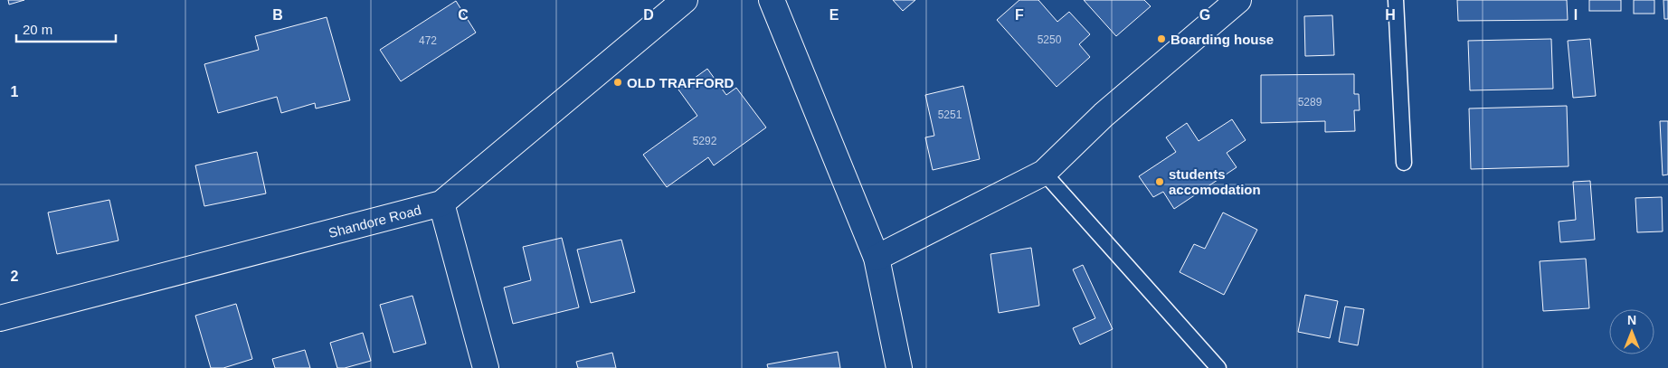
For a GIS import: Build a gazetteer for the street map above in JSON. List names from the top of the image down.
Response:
{
  "streets": {
    "street": ["Shandore Road"]
  },
  "places": ["Boarding house", "OLD TRAFFORD", "students accomodation"],
  "house_numbers": [
    "5250",
    "472",
    "5289",
    "5251",
    "5292"
  ],
  "scale_bar": "20 m",
  "north": "top",
  "grid": {
    "columns": [
      "B",
      "C",
      "D",
      "E",
      "F",
      "G",
      "H",
      "I"
    ],
    "rows": ["1", "2"]
  }
}
